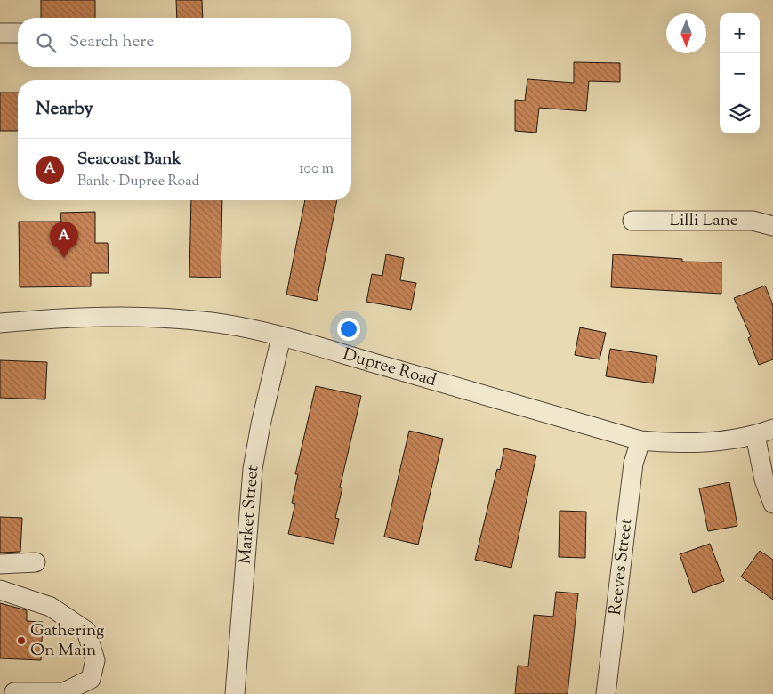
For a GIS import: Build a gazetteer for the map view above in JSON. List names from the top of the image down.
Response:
{
  "streets": {
    "street": [
      "Lilli Lane",
      "Dupree Road",
      "Market Street",
      "Reeves Street"
    ]
  },
  "crossings": [
    ["Dupree Road", "Market Street"],
    ["Dupree Road", "Reeves Street"]
  ],
  "places": ["Gathering On Main"],
  "north": "bottom",
  "page": {
    "map_buttons": ["+", "−"],
    "search": "Search here",
    "heading": "Nearby",
    "list": [
      {
        "mark": "A",
        "name": "Seacoast Bank",
        "note": "Bank · Dupree Road",
        "value": "100 m"
      }
    ],
    "pins": "A"
  }
}
